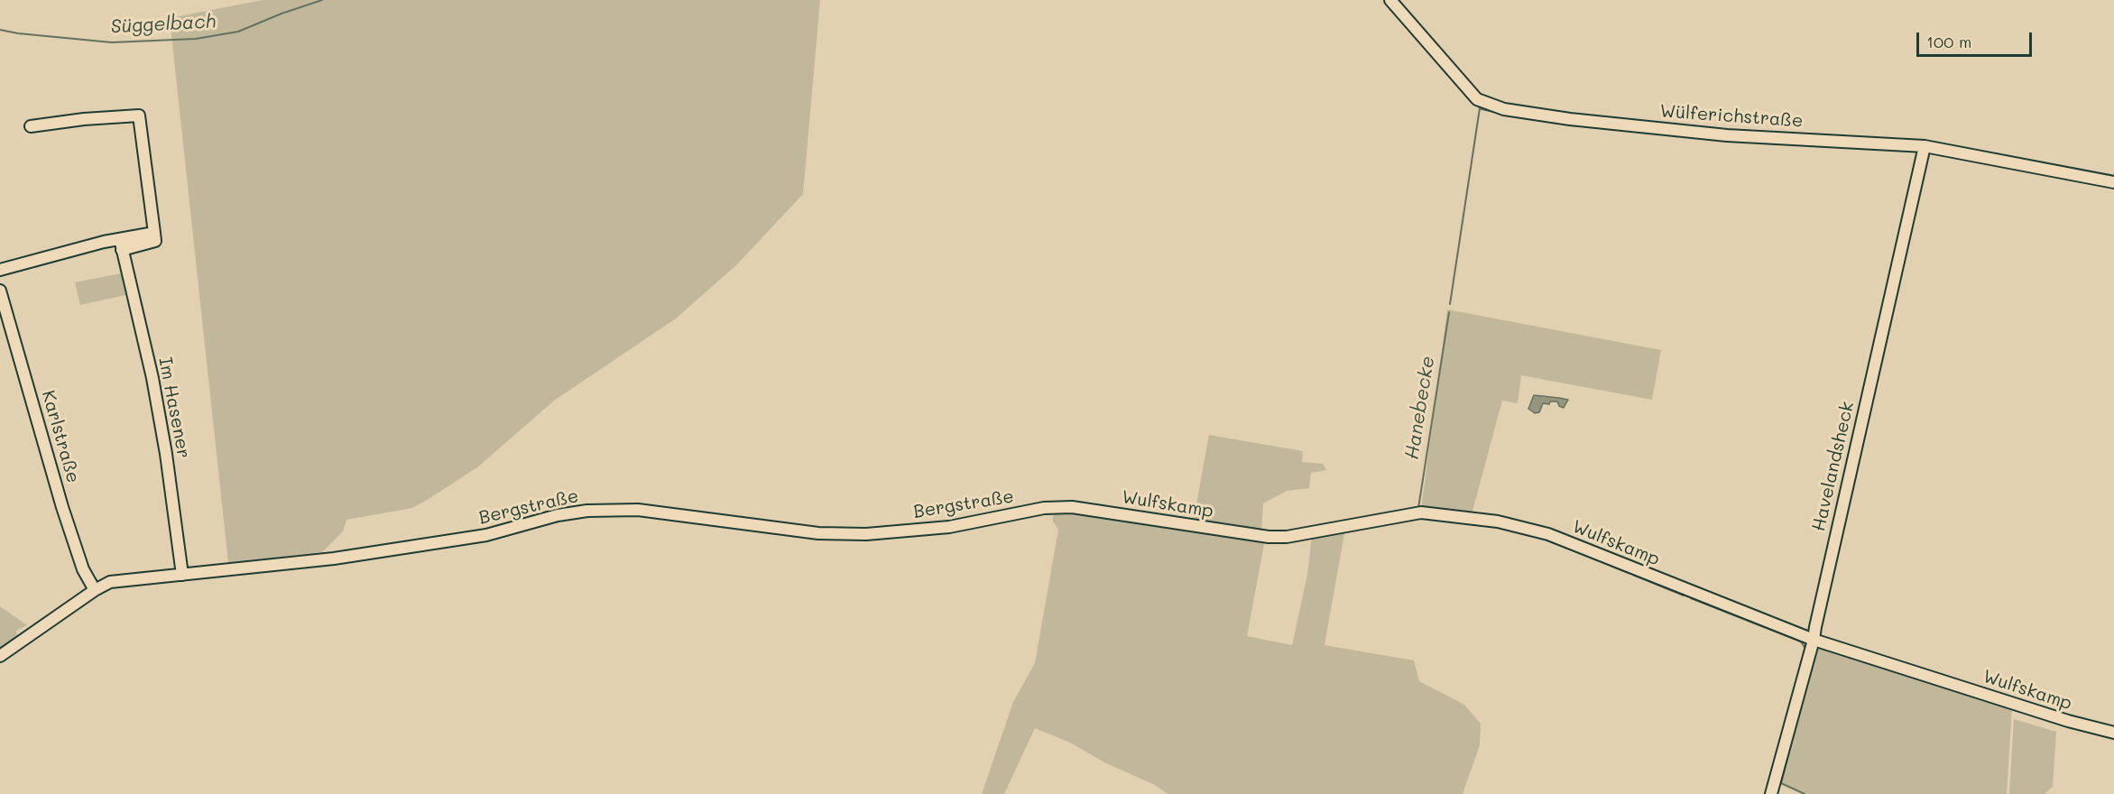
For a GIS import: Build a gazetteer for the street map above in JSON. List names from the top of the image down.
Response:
{
  "streets": {
    "street": [
      "Wülferichstraße",
      "Im Hasener",
      "Karlstraße",
      "Havelandsheck",
      "Bergstraße",
      "Wulfskamp"
    ]
  },
  "crossings": [
    ["Wülferichstraße", "Havelandsheck"],
    ["Im Hasener", "Bergstraße"],
    ["Karlstraße", "Bergstraße"],
    ["Havelandsheck", "Wulfskamp"],
    ["Bergstraße", "Wulfskamp"]
  ],
  "water": ["Süggelbach", "Hanebecke"],
  "scale_bar": "100 m"
}
